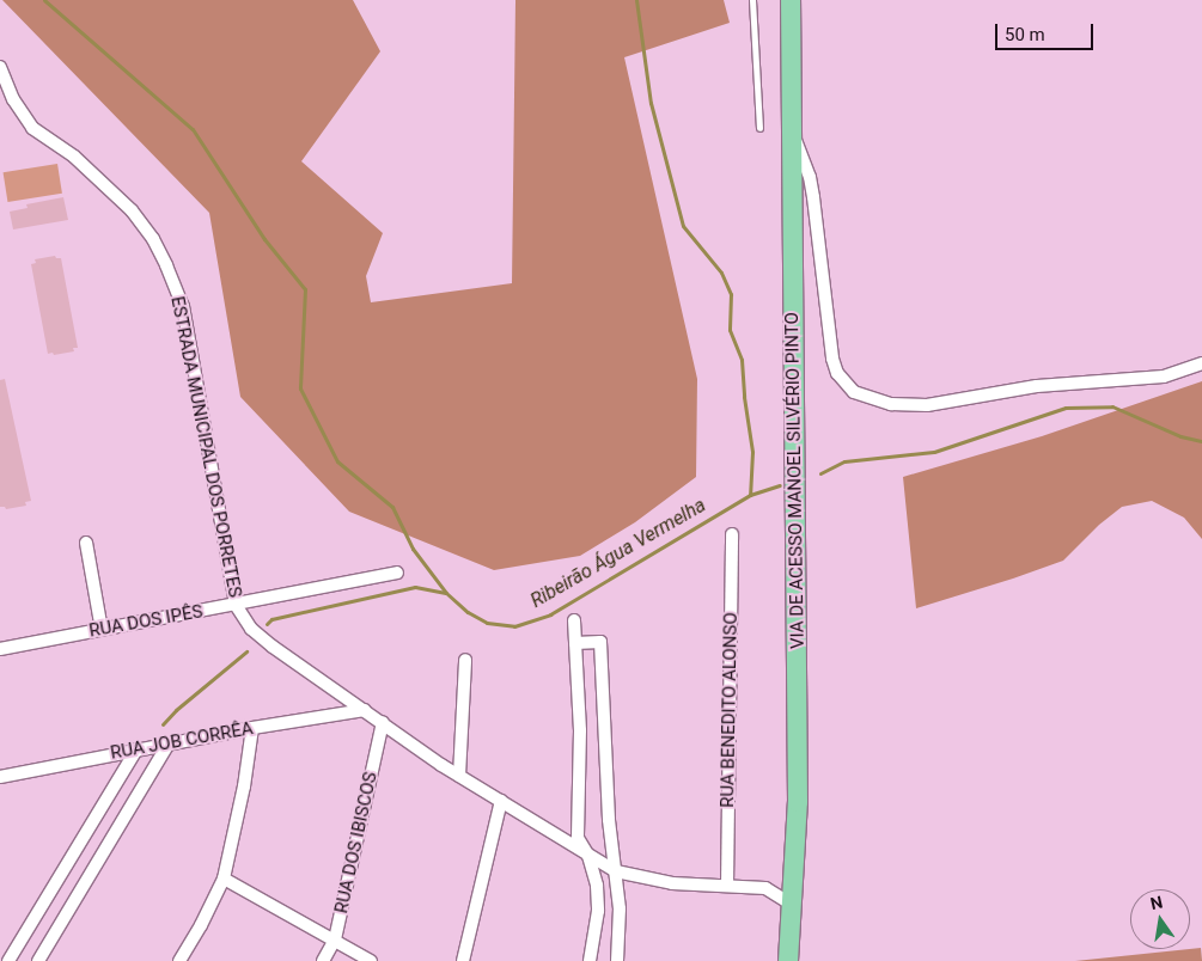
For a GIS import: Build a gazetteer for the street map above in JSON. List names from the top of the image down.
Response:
{
  "streets": {
    "main road": ["VIA DE ACESSO MANOEL SILVÉRIO PINTO"],
    "street": [
      "ESTRADA MUNICIPAL DOS PORRETES",
      "RUA DOS IPÊS",
      "RUA BENEDITO ALONSO",
      "RUA JOB CORRÊA",
      "RUA DOS IBISCOS"
    ]
  },
  "crossings": [
    ["ESTRADA MUNICIPAL DOS PORRETES", "VIA DE ACESSO MANOEL SILVÉRIO PINTO"],
    ["ESTRADA MUNICIPAL DOS PORRETES", "RUA DOS IPÊS"],
    ["ESTRADA MUNICIPAL DOS PORRETES", "RUA BENEDITO ALONSO"],
    ["ESTRADA MUNICIPAL DOS PORRETES", "RUA JOB CORRÊA"],
    ["ESTRADA MUNICIPAL DOS PORRETES", "RUA DOS IBISCOS"]
  ],
  "water": ["Ribeirão Água Vermelha"],
  "scale_bar": "50 m",
  "north": "top"
}
